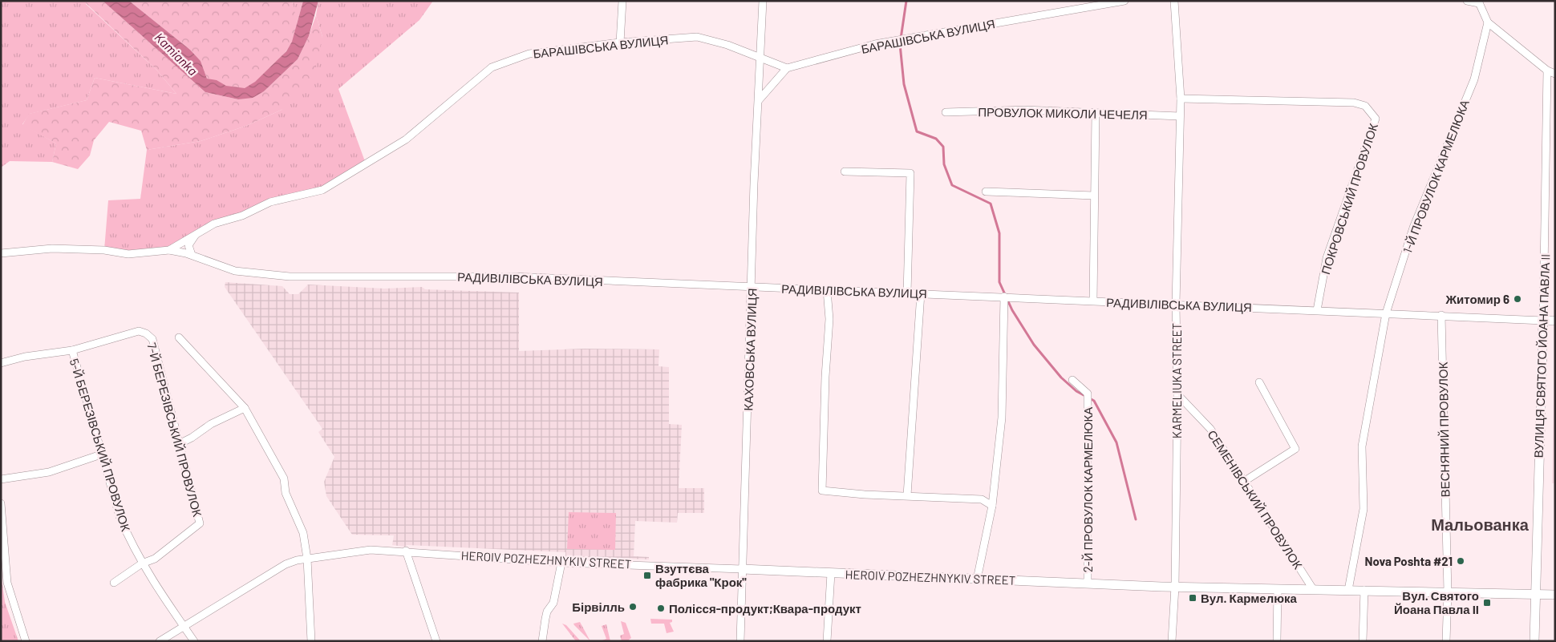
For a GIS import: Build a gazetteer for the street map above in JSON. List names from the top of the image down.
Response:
{
  "streets": {
    "street": [
      "БАРАШІВСЬКА ВУЛИЦЯ",
      "ПРОВУЛОК МИКОЛИ ЧЕЧЕЛЯ",
      "1-Й ПРОВУЛОК КАРМЕЛЮКА",
      "ПОКРОВСЬКИЙ ПРОВУЛОК",
      "РАДИВІЛІВСЬКА ВУЛИЦЯ",
      "КАХОВСЬКА ВУЛИЦЯ",
      "ВУЛИЦЯ СВЯТОГО ЙОАНА ПАВЛА II",
      "KARMELIUKA STREET",
      "7-Й БЕРЕЗІВСЬКИЙ ПРОВУЛОК",
      "ВЕСНЯНИЙ ПРОВУЛОК",
      "5-Й БЕРЕЗІВСЬКИЙ ПРОВУЛОК",
      "2-Й ПРОВУЛОК КАРМЕЛЮКА",
      "СЕМЕНІВСЬКИЙ ПРОВУЛОК",
      "HEROIV POZHEZHNYKIV STREET"
    ]
  },
  "crossings": [
    ["БАРАШІВСЬКА ВУЛИЦЯ", "РАДИВІЛІВСЬКА ВУЛИЦЯ"],
    ["БАРАШІВСЬКА ВУЛИЦЯ", "КАХОВСЬКА ВУЛИЦЯ"],
    ["ПРОВУЛОК МИКОЛИ ЧЕЧЕЛЯ", "KARMELIUKA STREET"],
    ["1-Й ПРОВУЛОК КАРМЕЛЮКА", "РАДИВІЛІВСЬКА ВУЛИЦЯ"],
    ["1-Й ПРОВУЛОК КАРМЕЛЮКА", "HEROIV POZHEZHNYKIV STREET"],
    ["ПОКРОВСЬКИЙ ПРОВУЛОК", "РАДИВІЛІВСЬКА ВУЛИЦЯ"],
    ["ПОКРОВСЬКИЙ ПРОВУЛОК", "KARMELIUKA STREET"],
    ["РАДИВІЛІВСЬКА ВУЛИЦЯ", "КАХОВСЬКА ВУЛИЦЯ"],
    ["РАДИВІЛІВСЬКА ВУЛИЦЯ", "ВУЛИЦЯ СВЯТОГО ЙОАНА ПАВЛА II"],
    ["РАДИВІЛІВСЬКА ВУЛИЦЯ", "KARMELIUKA STREET"],
    ["РАДИВІЛІВСЬКА ВУЛИЦЯ", "ВЕСНЯНИЙ ПРОВУЛОК"],
    ["КАХОВСЬКА ВУЛИЦЯ", "HEROIV POZHEZHNYKIV STREET"],
    ["ВУЛИЦЯ СВЯТОГО ЙОАНА ПАВЛА II", "HEROIV POZHEZHNYKIV STREET"],
    ["KARMELIUKA STREET", "СЕМЕНІВСЬКИЙ ПРОВУЛОК"],
    ["KARMELIUKA STREET", "HEROIV POZHEZHNYKIV STREET"],
    ["7-Й БЕРЕЗІВСЬКИЙ ПРОВУЛОК", "5-Й БЕРЕЗІВСЬКИЙ ПРОВУЛОК"],
    ["ВЕСНЯНИЙ ПРОВУЛОК", "HEROIV POZHEZHNYKIV STREET"],
    ["5-Й БЕРЕЗІВСЬКИЙ ПРОВУЛОК", "HEROIV POZHEZHNYKIV STREET"],
    ["2-Й ПРОВУЛОК КАРМЕЛЮКА", "HEROIV POZHEZHNYKIV STREET"],
    ["СЕМЕНІВСЬКИЙ ПРОВУЛОК", "HEROIV POZHEZHNYKIV STREET"]
  ],
  "districts": ["Мальованка"],
  "water": ["Kamianka"],
  "places": {
    "other": [
      "Житомир 6",
      "Nova Poshta #21",
      "Бірвілль",
      "Полісся-продукт;Квара-продукт"
    ],
    "transit": ["Взуттєва фабрика \"Крок\"", "Вул. Кармелюка", "Вул. Святого Йоана Павла ІІ"]
  }
}
